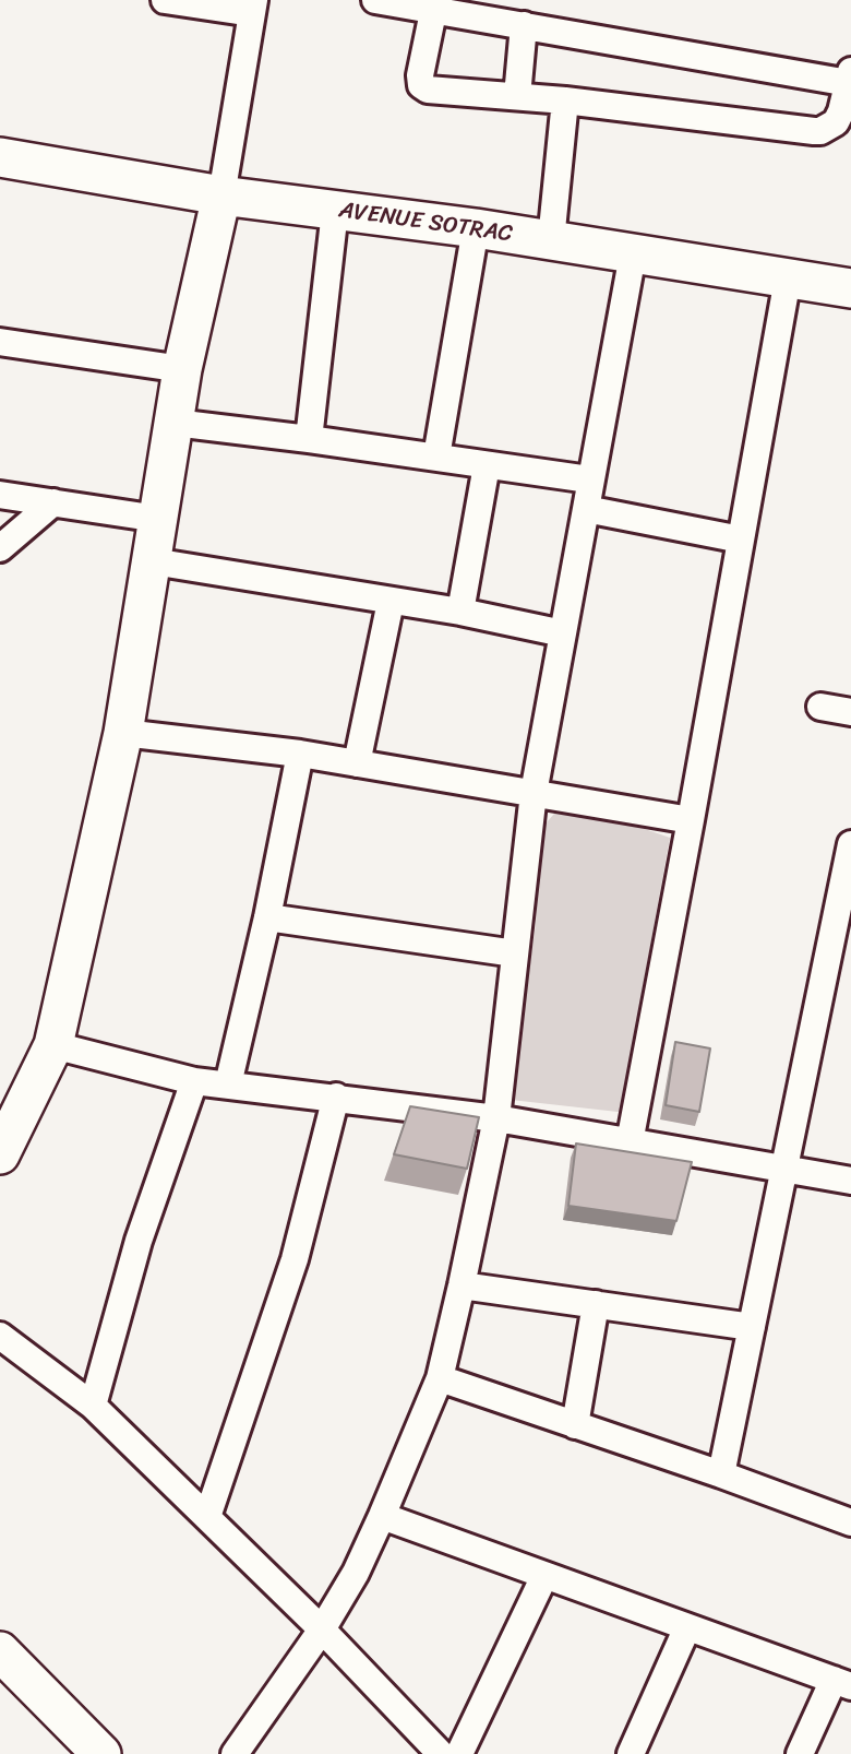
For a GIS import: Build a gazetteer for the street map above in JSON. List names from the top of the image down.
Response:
{
  "streets": {
    "street": ["AVENUE SOTRAC"]
  }
}
